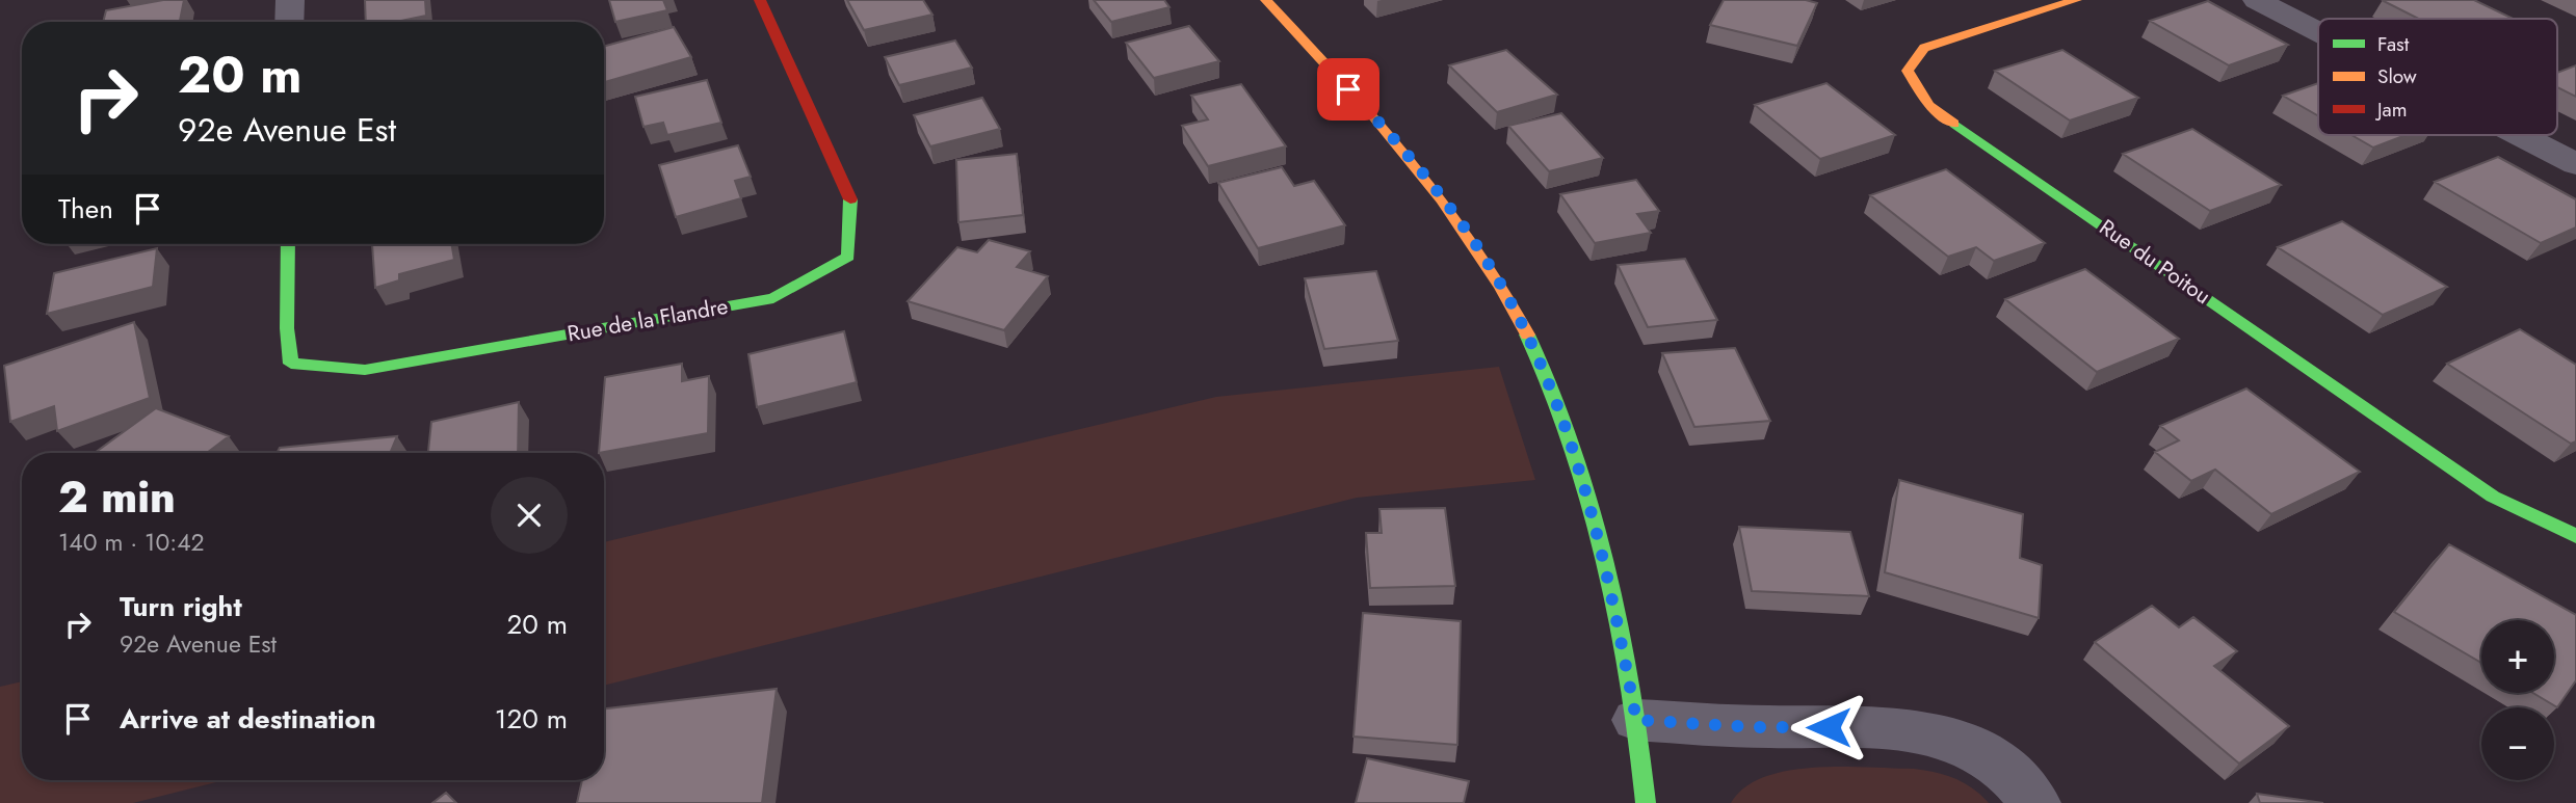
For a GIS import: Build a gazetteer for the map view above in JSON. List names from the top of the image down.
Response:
{
  "streets": {
    "street": ["Rue du Poitou", "Rue de la Flandre"]
  },
  "legend": ["Fast", "Slow", "Jam"],
  "page": {
    "turn": ["20 m", "92e Avenue Est"],
    "then": "Then",
    "heading": ["2 min", "140 m · 10:42"],
    "list": [
      {
        "name": "Turn right",
        "note": "92e Avenue Est",
        "value": "20 m"
      },
      {
        "name": "Arrive at destination",
        "value": "120 m"
      }
    ],
    "map_buttons": ["+", "−"]
  }
}
